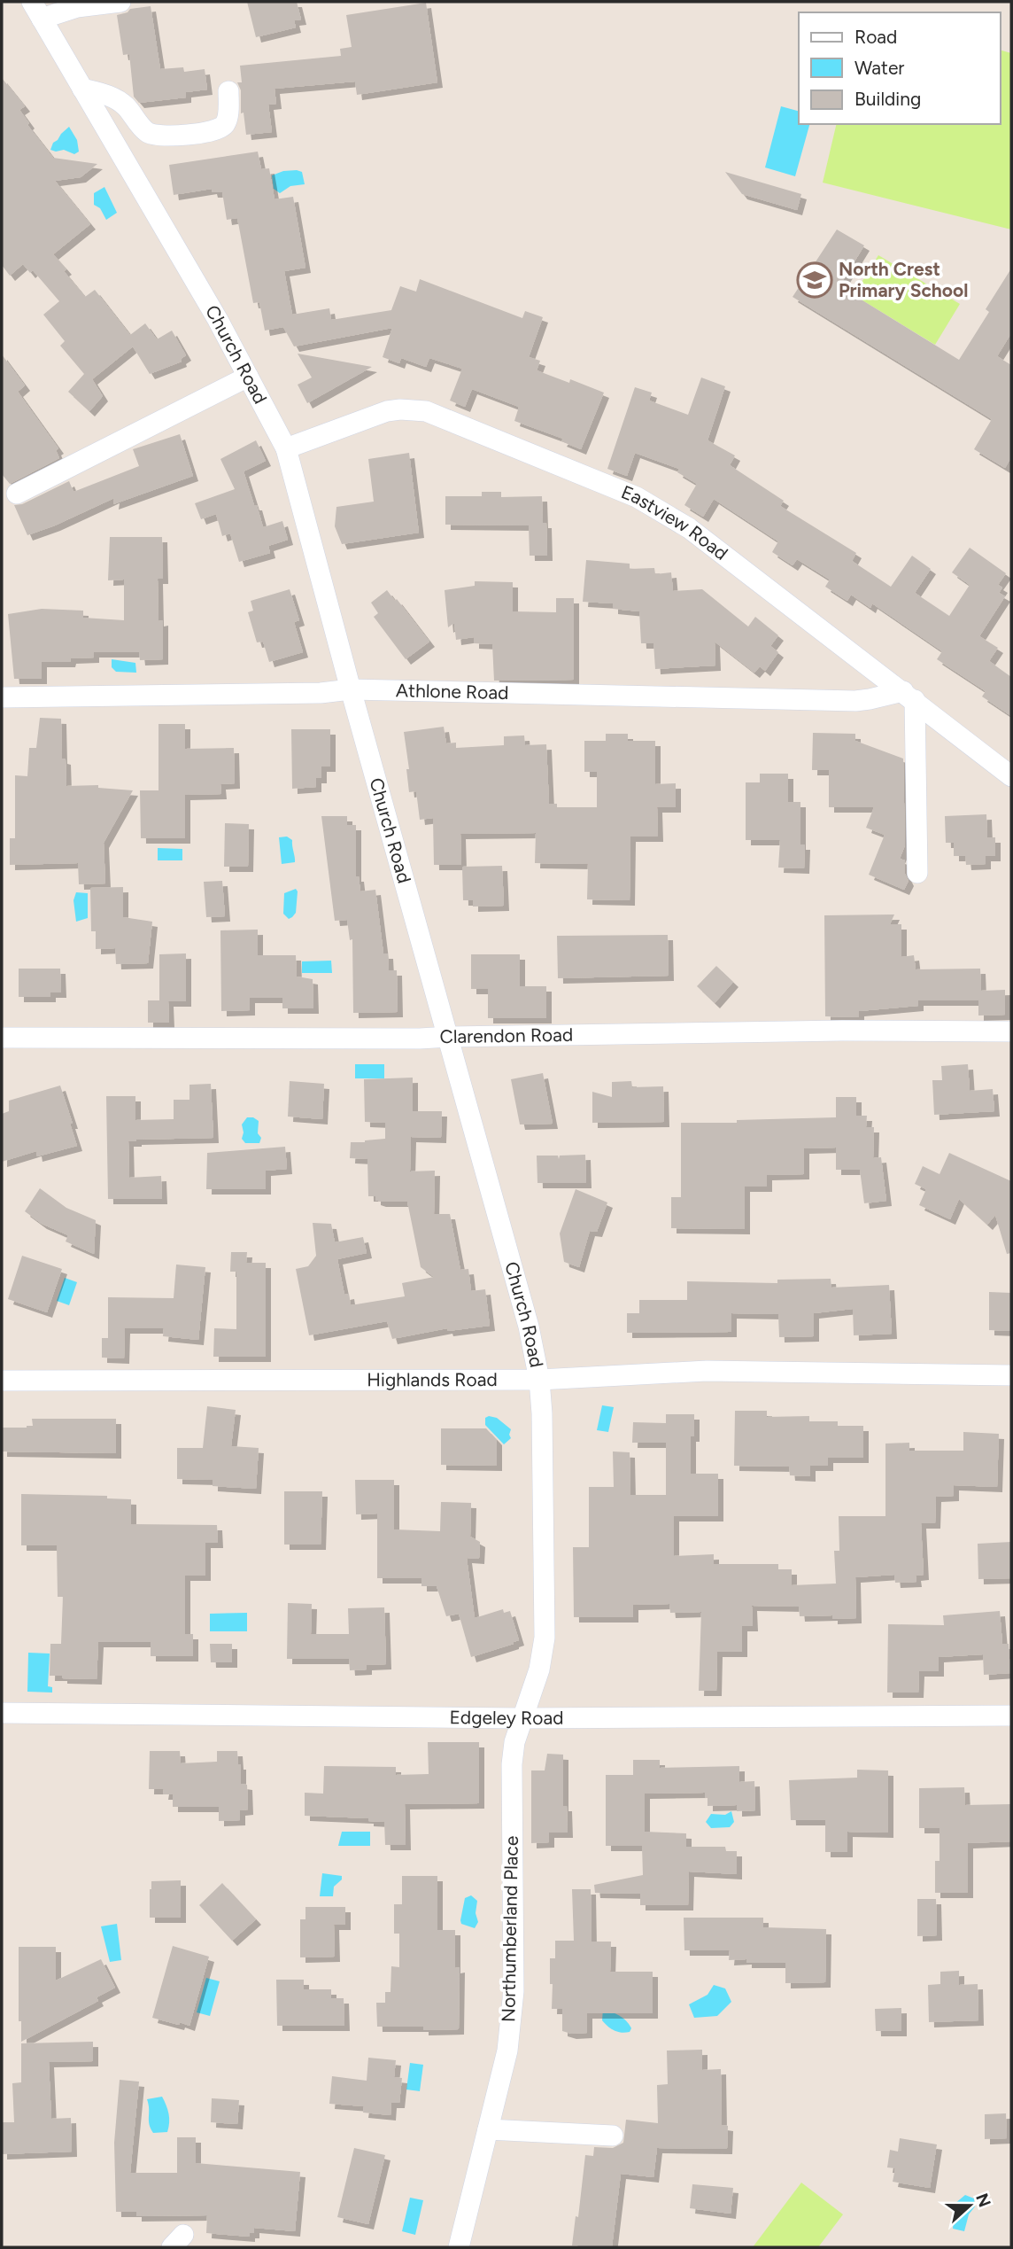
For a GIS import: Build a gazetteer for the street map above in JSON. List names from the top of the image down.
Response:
{
  "streets": {
    "street": [
      "Church Road",
      "Eastview Road",
      "Athlone Road",
      "Clarendon Road",
      "Highlands Road",
      "Edgeley Road",
      "Northumberland Place"
    ]
  },
  "crossings": [
    ["Church Road", "Eastview Road"],
    ["Church Road", "Athlone Road"],
    ["Church Road", "Clarendon Road"],
    ["Church Road", "Highlands Road"],
    ["Church Road", "Edgeley Road"],
    ["Church Road", "Northumberland Place"],
    ["Eastview Road", "Athlone Road"],
    ["Edgeley Road", "Northumberland Place"]
  ],
  "places": {
    "school or university": ["North Crest Primary School"]
  },
  "legend": ["Road", "Water", "Building"],
  "north": "right"
}
